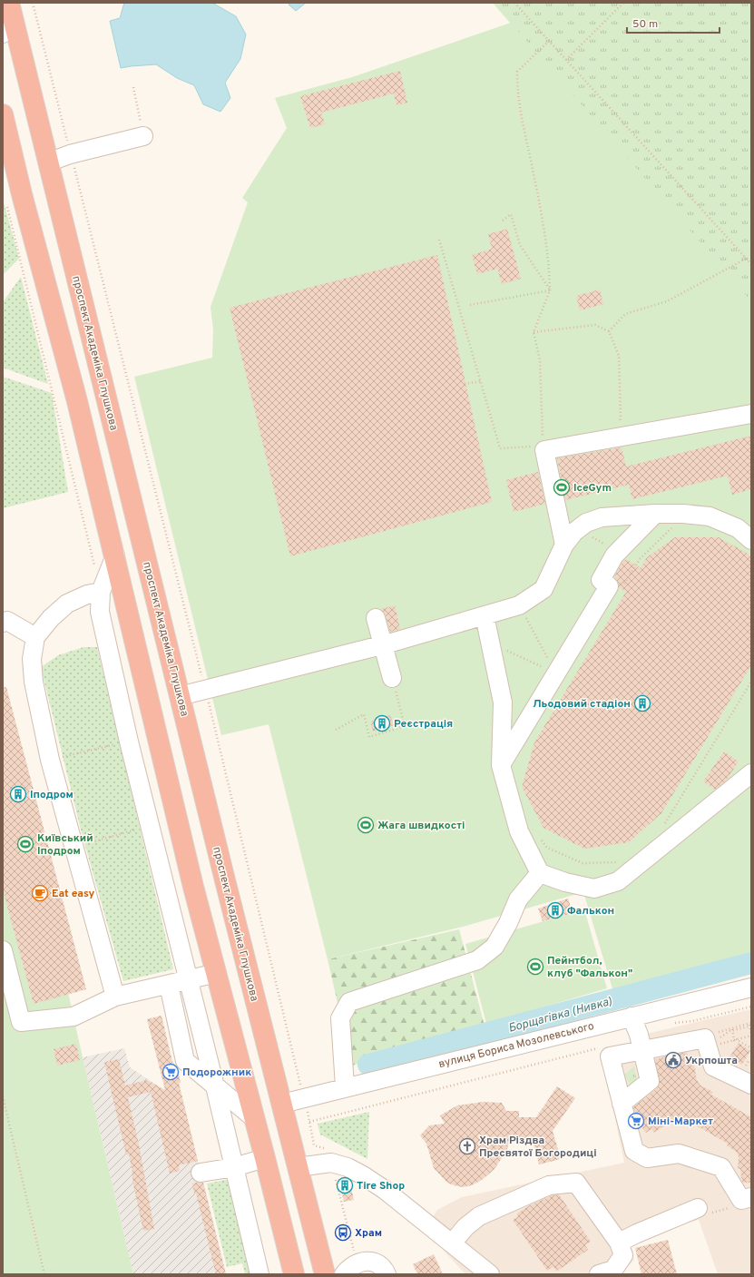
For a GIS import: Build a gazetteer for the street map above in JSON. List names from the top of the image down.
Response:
{
  "streets": {
    "highway": ["проспект Академіка Глушкова"],
    "street": ["вулиця Бориса Мозолевського"]
  },
  "crossings": [
    ["проспект Академіка Глушкова", "вулиця Бориса Мозолевського"]
  ],
  "water": ["Борщагівка (Нивка)"],
  "places": {
    "sports": [
      "IceGym",
      "Жага швидкості",
      "Київський Іподром",
      "Пейнтбол, клуб \"Фалькон\""
    ],
    "building": [
      "Льодовий стадіон",
      "Реєстрація",
      "Іподром",
      "Фалькон",
      "Tire Shop"
    ],
    "cafe": ["Eat easy"],
    "public building": ["Укрпошта"],
    "supermarket": ["Подорожник", "Міні-Маркет"],
    "church": ["Храм Різдва Пресвятої Богородиці"],
    "bus stop": ["Храм"]
  },
  "scale_bar": "50 m"
}
